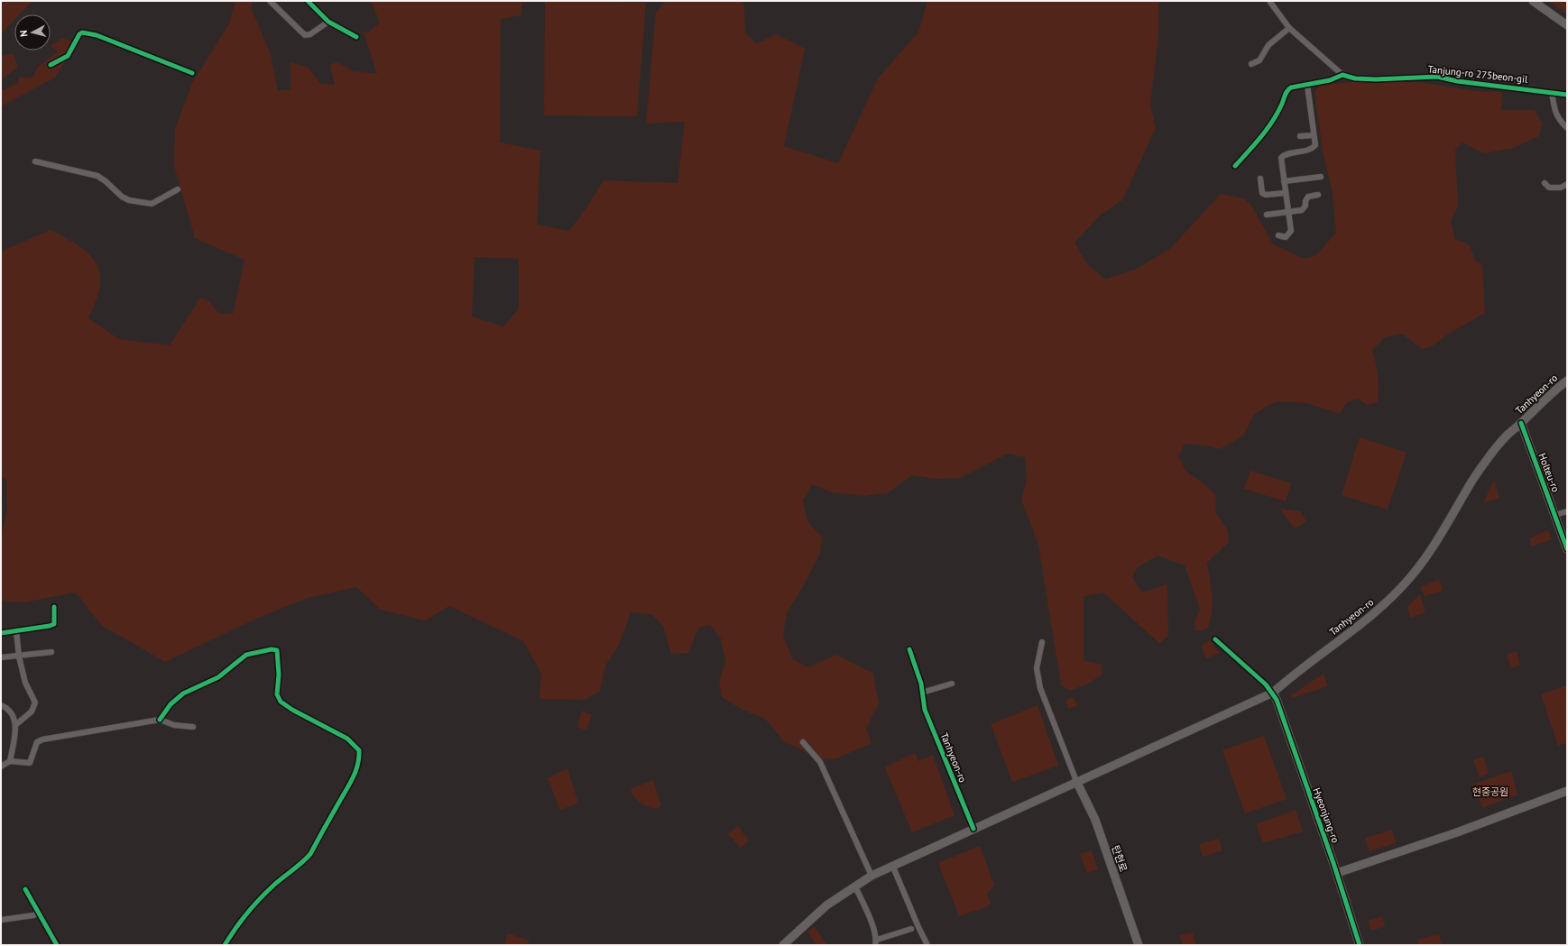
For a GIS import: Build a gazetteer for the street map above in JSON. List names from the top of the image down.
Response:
{
  "streets": {
    "main road": [
      "Tanhyeon-ro",
      "Holteu-ro",
      "Hyeonjung-ro",
      "탄현로"
    ],
    "street": ["Tanjung-ro 275beon-gil"]
  },
  "crossings": [
    ["Tanhyeon-ro", "Holteu-ro"],
    ["Tanhyeon-ro", "Hyeonjung-ro"],
    ["Tanhyeon-ro", "탄현로"]
  ],
  "parks": ["현중공원"],
  "north": "left"
}
